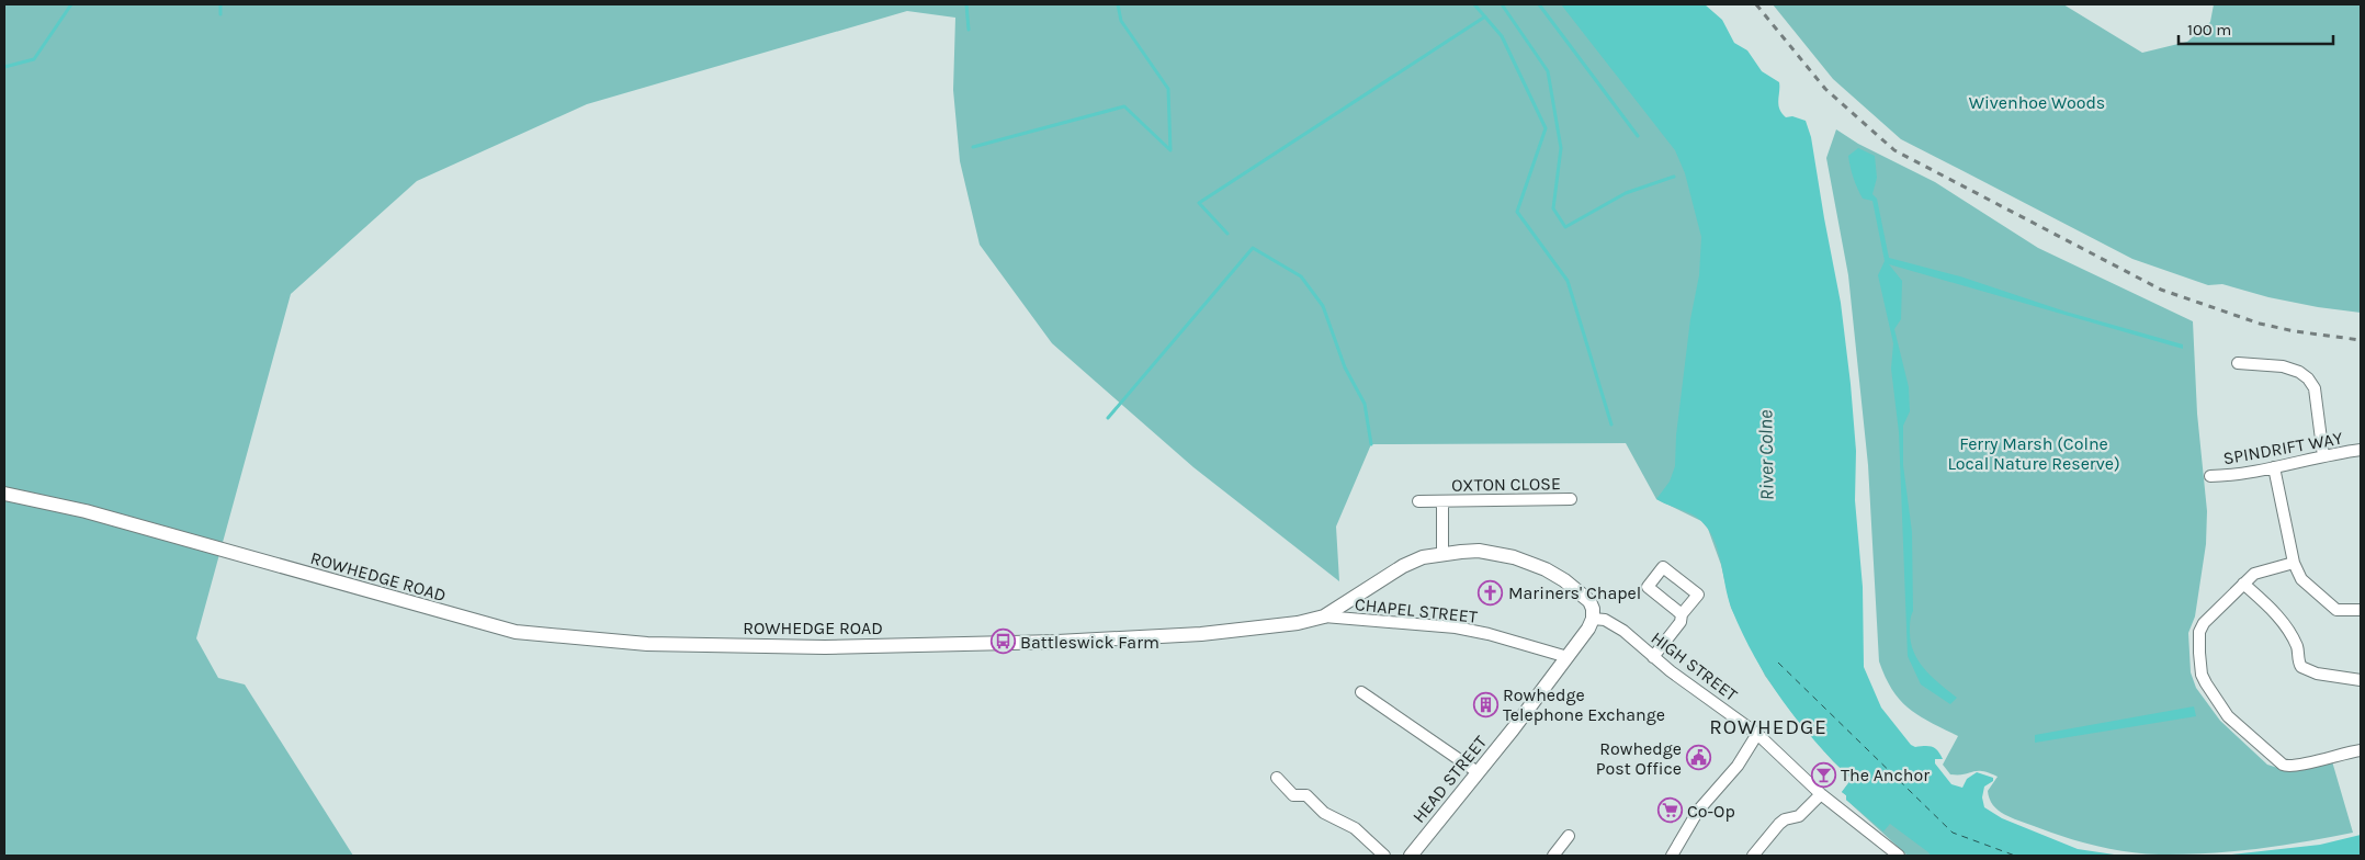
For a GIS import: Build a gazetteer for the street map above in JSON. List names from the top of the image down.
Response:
{
  "streets": {
    "street": [
      "SPINDRIFT WAY",
      "OXTON CLOSE",
      "ROWHEDGE ROAD",
      "CHAPEL STREET",
      "HIGH STREET",
      "HEAD STREET"
    ]
  },
  "crossings": [
    ["OXTON CLOSE", "ROWHEDGE ROAD"],
    ["ROWHEDGE ROAD", "CHAPEL STREET"],
    ["ROWHEDGE ROAD", "HIGH STREET"],
    ["ROWHEDGE ROAD", "HEAD STREET"],
    ["CHAPEL STREET", "HEAD STREET"],
    ["HIGH STREET", "HEAD STREET"]
  ],
  "districts": ["ROWHEDGE"],
  "water": ["River Colne"],
  "parks": ["Wivenhoe Woods", "Ferry Marsh (Colne Local Nature Reserve)"],
  "places": {
    "church": ["Mariners' Chapel"],
    "bus stop": ["Battleswick Farm"],
    "building": ["Rowhedge Telephone Exchange"],
    "public building": ["Rowhedge Post Office"],
    "bar": ["The Anchor"],
    "supermarket": ["Co-Op"]
  },
  "scale_bar": "100 m"
}
